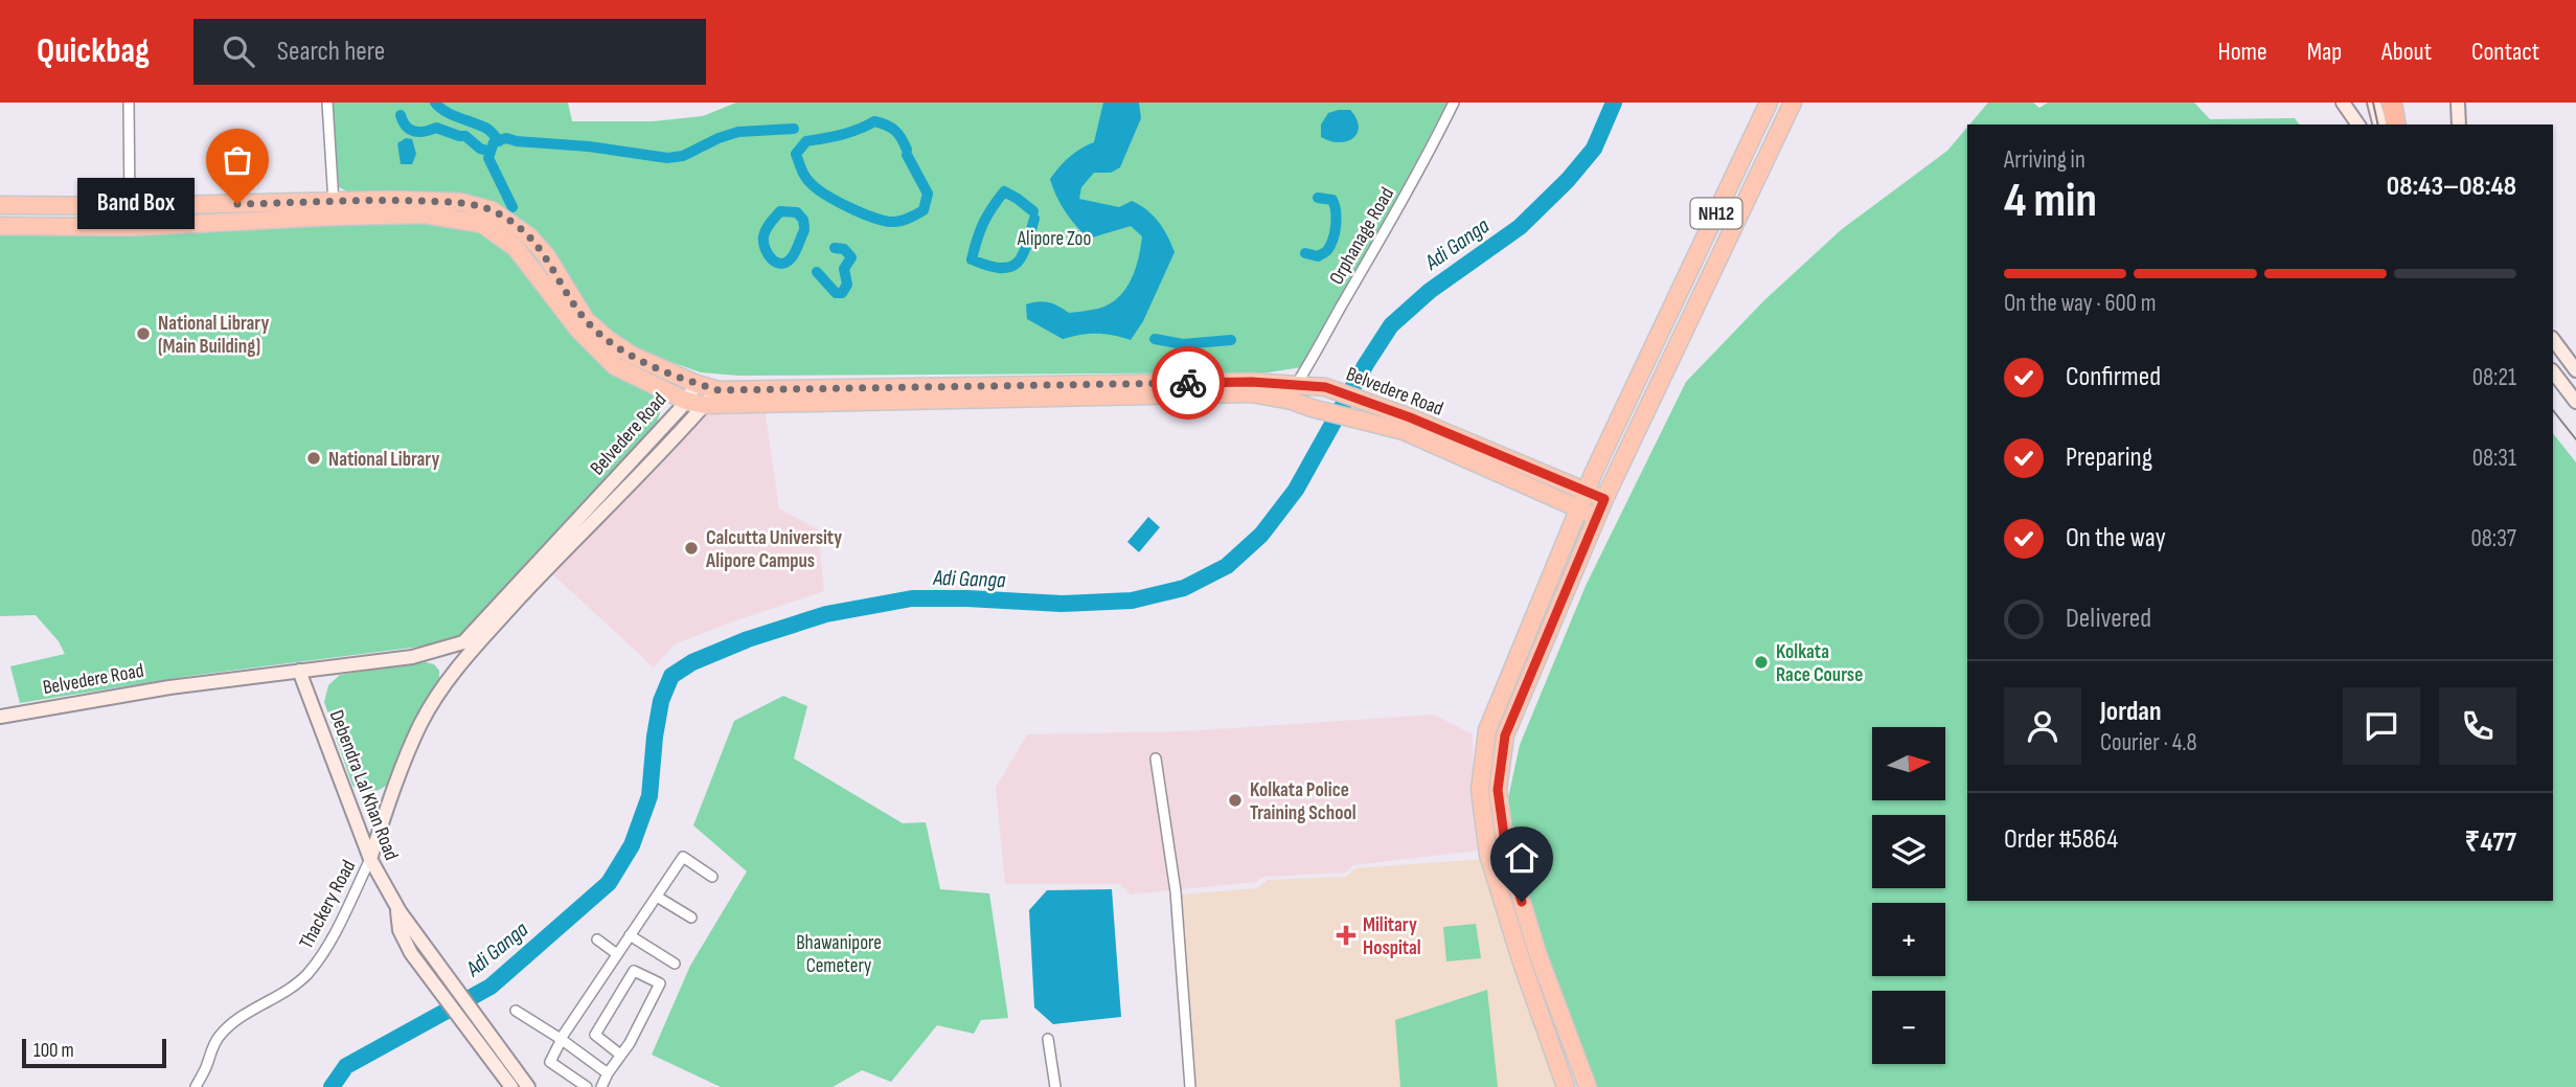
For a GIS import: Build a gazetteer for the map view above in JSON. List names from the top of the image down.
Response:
{
  "streets": {
    "highway": ["NH12", "Belvedere Road"],
    "main road": ["Debendra Lal Khan Road"],
    "street": ["Orphanage Road", "Thackery Road"]
  },
  "crossings": [
    ["NH12", "Belvedere Road"],
    ["Orphanage Road", "Belvedere Road"],
    ["Belvedere Road", "Debendra Lal Khan Road"],
    ["Debendra Lal Khan Road", "Thackery Road"]
  ],
  "water": ["Adi Ganga"],
  "parks": ["Alipore Zoo", "Bhawanipore Cemetery"],
  "places": {
    "other": [
      "Band Box",
      "National Library (Main Building)",
      "National Library",
      "Calcutta University Alipore Campus",
      "Kolkata Race Course",
      "Kolkata Police Training School"
    ],
    "health": ["Military Hospital"]
  },
  "scale_bar": "100 m",
  "north": "right",
  "page": {
    "header": "Quickbag",
    "search": "Search here",
    "nav": [
      "Home",
      "Map",
      "About",
      "Contact"
    ],
    "heading": ["4 min", "Arriving in", "08:43–08:48"],
    "panel": [
      "Jordan",
      "Courier · 4.8",
      "Order #5864",
      "₹477"
    ],
    "bubble": "Band Box",
    "bar": "On the way · 600 m",
    "list": [
      ["Confirmed", "08:21"],
      ["Preparing", "08:31"],
      ["On the way", "08:37"],
      "Delivered"
    ],
    "map_buttons": ["+", "−"],
    "scale": "100 m"
  }
}
